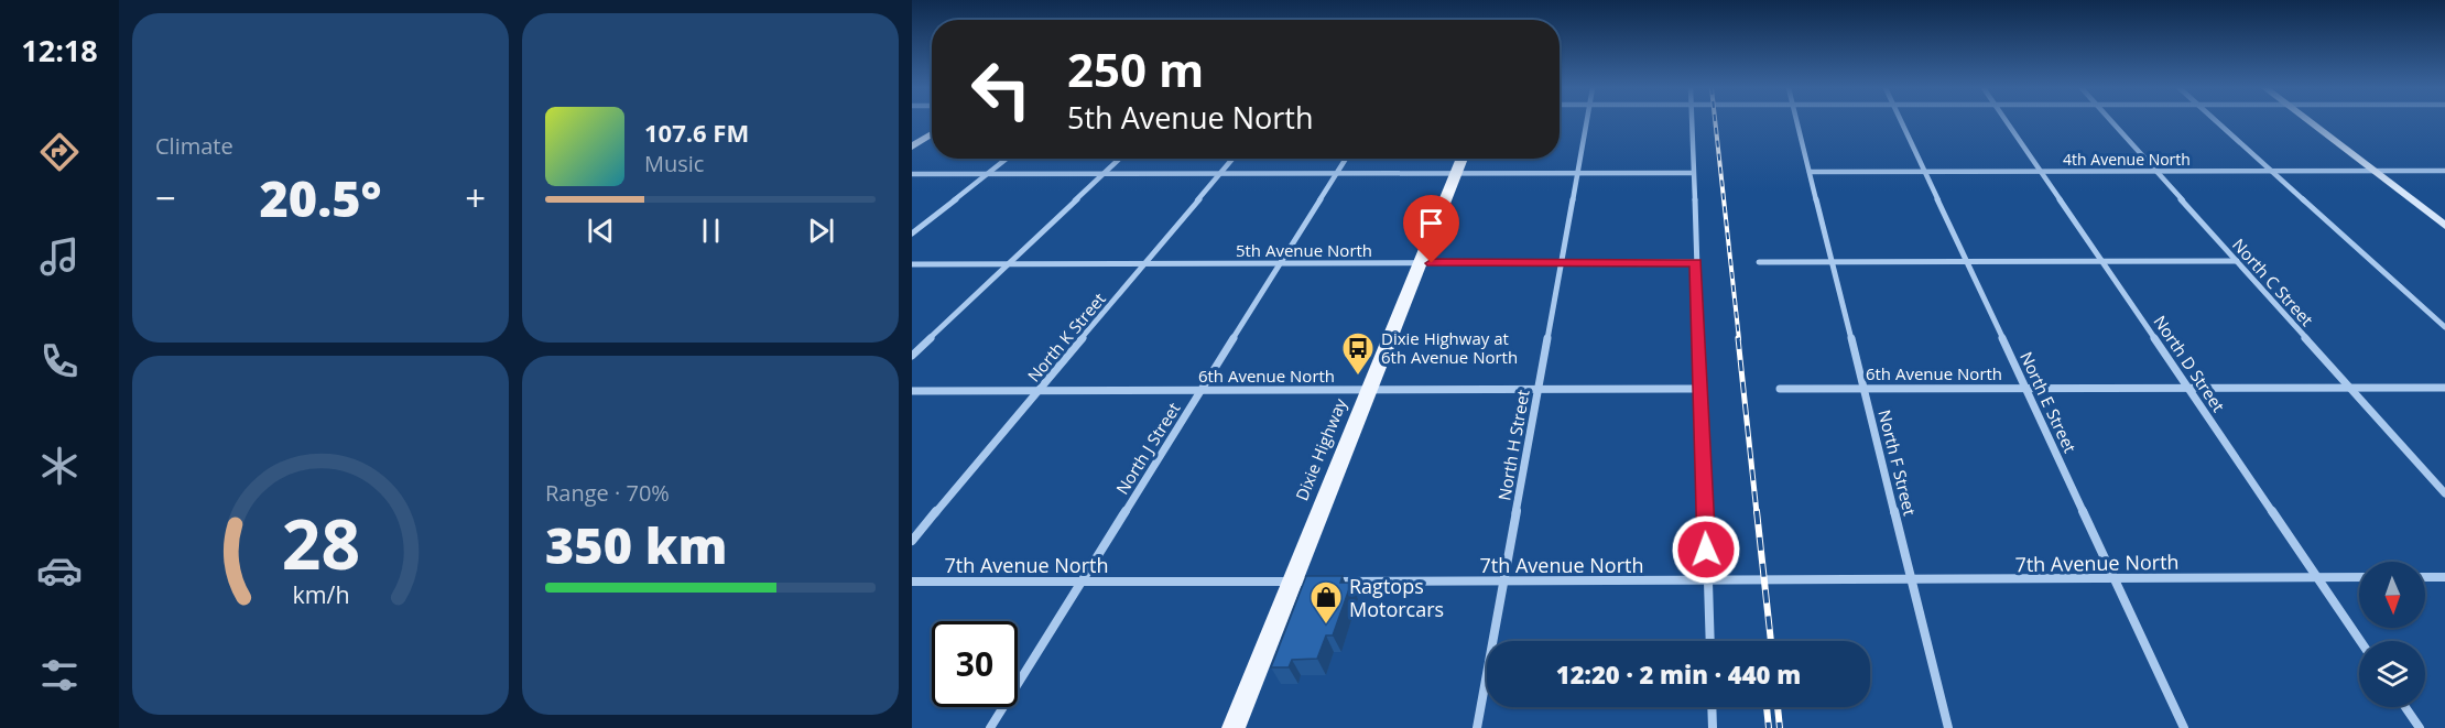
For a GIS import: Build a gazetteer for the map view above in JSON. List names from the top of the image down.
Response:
{
  "streets": {
    "main road": ["Dixie Highway"],
    "street": [
      "4th Avenue North",
      "5th Avenue North",
      "North C Street",
      "North K Street",
      "North D Street",
      "6th Avenue North",
      "North E Street",
      "North H Street",
      "North J Street",
      "North F Street",
      "7th Avenue North"
    ]
  },
  "crossings": [
    ["4th Avenue North", "North C Street"],
    ["4th Avenue North", "North D Street"],
    ["4th Avenue North", "North E Street"],
    ["4th Avenue North", "North F Street"],
    ["5th Avenue North", "North K Street"],
    ["5th Avenue North", "North H Street"],
    ["5th Avenue North", "North J Street"],
    ["5th Avenue North", "Dixie Highway"],
    ["North C Street", "6th Avenue North"],
    ["North K Street", "6th Avenue North"],
    ["North D Street", "6th Avenue North"],
    ["North D Street", "7th Avenue North"],
    ["6th Avenue North", "North E Street"],
    ["6th Avenue North", "North H Street"],
    ["6th Avenue North", "North J Street"],
    ["6th Avenue North", "Dixie Highway"],
    ["6th Avenue North", "North F Street"],
    ["North E Street", "7th Avenue North"],
    ["North H Street", "7th Avenue North"],
    ["North J Street", "7th Avenue North"],
    ["Dixie Highway", "7th Avenue North"],
    ["North F Street", "7th Avenue North"]
  ],
  "places": {
    "bus stop": ["Dixie Highway at 6th Avenue North"],
    "shop": ["Ragtops Motorcars"]
  },
  "north": "bottom",
  "page": {
    "tabs": "12:18",
    "tile": [
      "Climate",
      ["Range · 70%", "350 km"]
    ],
    "turn": ["250 m", "5th Avenue North"],
    "song": ["107.6 FM", "Music"],
    "heat": ["−", "20.5°", "+"],
    "limit": "30",
    "trip": "12:20 · 2 min · 440 m",
    "gauge": ["28", "km/h"]
  }
}
